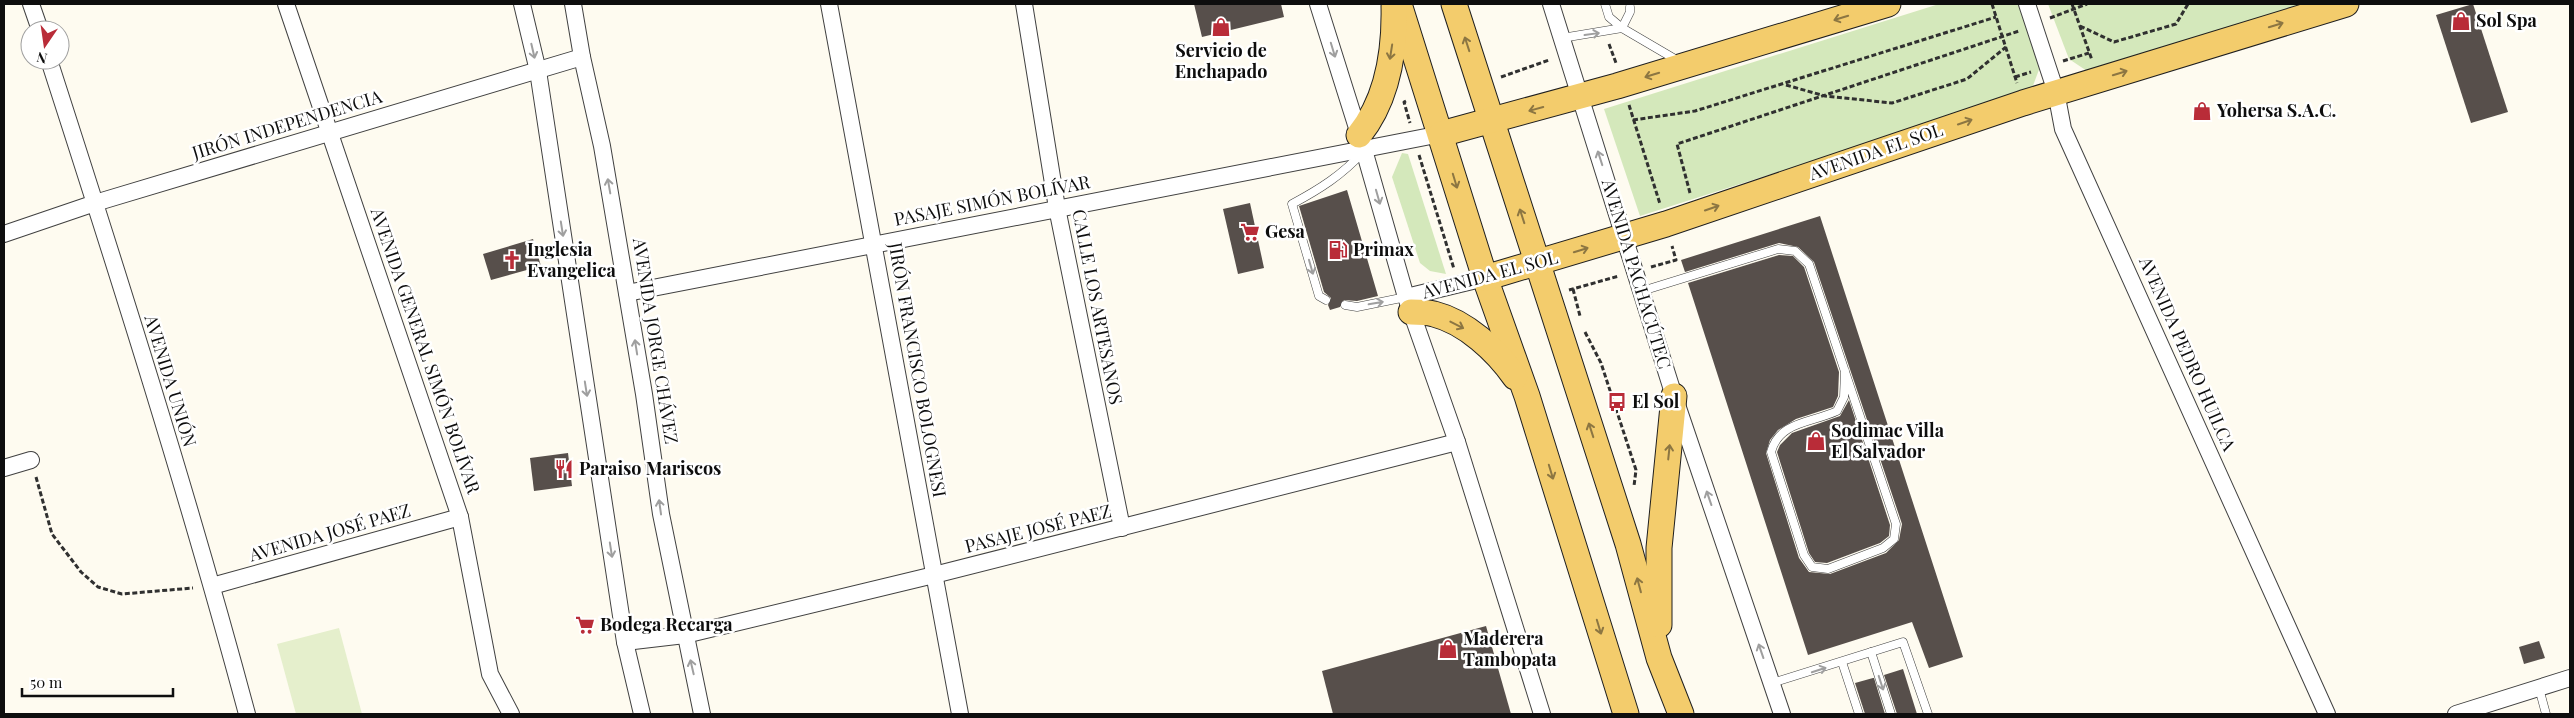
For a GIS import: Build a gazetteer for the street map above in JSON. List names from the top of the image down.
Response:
{
  "streets": {
    "main road": ["AVENIDA EL SOL"],
    "street": [
      "JIRÓN INDEPENDENCIA",
      "PASAJE SIMÓN BOLÍVAR",
      "AVENIDA PACHACÚTEC",
      "CALLE LOS ARTESANOS",
      "AVENIDA JORGE CHÁVEZ",
      "AVENIDA GENERAL SIMÓN BOLÍVAR",
      "AVENIDA PEDRO HUILCA",
      "JIRÓN FRANCISCO BOLOGNESI",
      "AVENIDA UNIÓN",
      "PASAJE JOSÉ PAEZ",
      "AVENIDA JOSÉ PAEZ"
    ]
  },
  "crossings": [
    ["JIRÓN INDEPENDENCIA", "AVENIDA JORGE CHÁVEZ"],
    ["JIRÓN INDEPENDENCIA", "AVENIDA GENERAL SIMÓN BOLÍVAR"],
    ["JIRÓN INDEPENDENCIA", "AVENIDA UNIÓN"],
    ["AVENIDA EL SOL", "AVENIDA PACHACÚTEC"],
    ["AVENIDA EL SOL", "AVENIDA PEDRO HUILCA"],
    ["PASAJE SIMÓN BOLÍVAR", "CALLE LOS ARTESANOS"],
    ["PASAJE SIMÓN BOLÍVAR", "AVENIDA JORGE CHÁVEZ"],
    ["PASAJE SIMÓN BOLÍVAR", "JIRÓN FRANCISCO BOLOGNESI"],
    ["CALLE LOS ARTESANOS", "PASAJE JOSÉ PAEZ"],
    ["AVENIDA JORGE CHÁVEZ", "PASAJE JOSÉ PAEZ"],
    ["AVENIDA GENERAL SIMÓN BOLÍVAR", "AVENIDA JOSÉ PAEZ"],
    ["JIRÓN FRANCISCO BOLOGNESI", "PASAJE JOSÉ PAEZ"],
    ["AVENIDA UNIÓN", "AVENIDA JOSÉ PAEZ"]
  ],
  "one_way": ["AVENIDA PACHACÚTEC"],
  "places": {
    "shop": [
      "Sol Spa",
      "Servicio de Enchapado",
      "Yohersa S.A.C.",
      "Sodimac Villa El Salvador",
      "Maderera Tambopata"
    ],
    "supermarket": ["Gesa", "Bodega Recarga"],
    "fuel station": ["Primax"],
    "church": ["Inglesia Evangelica"],
    "bus stop": ["El Sol"],
    "restaurant": ["Paraiso Mariscos"]
  },
  "scale_bar": "50 m",
  "north": "bottom"
}
